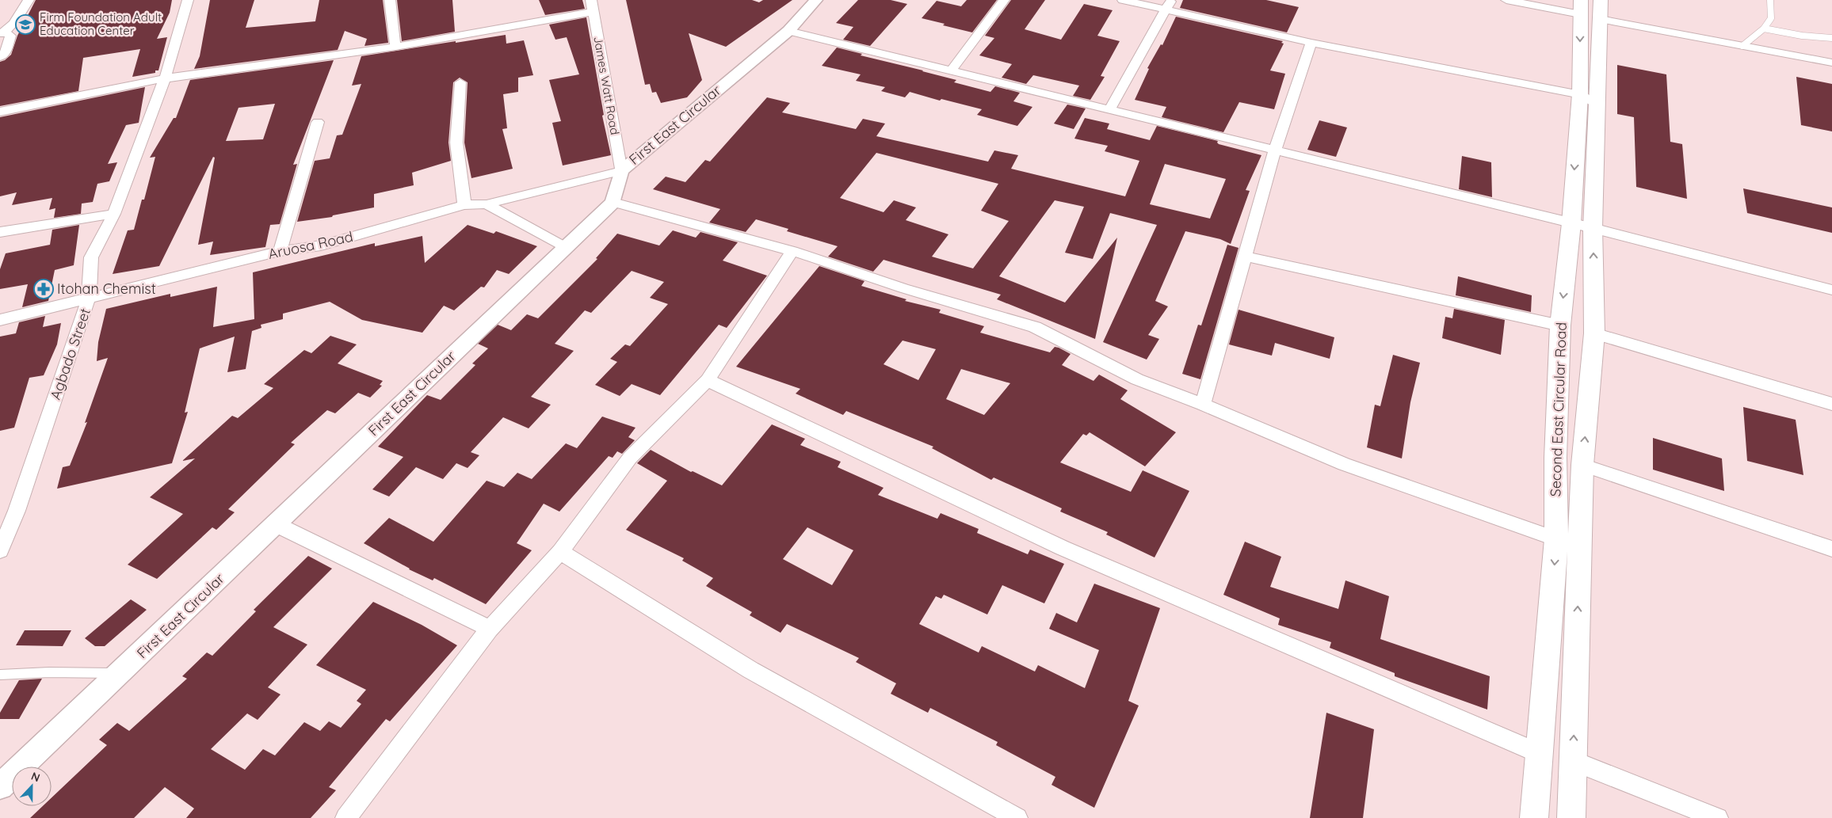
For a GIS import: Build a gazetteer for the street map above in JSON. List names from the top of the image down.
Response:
{
  "streets": {
    "main road": ["Second East Circular Road"],
    "street": [
      "James Watt Road",
      "First East Circular",
      "Aruosa Road",
      "Agbado Street"
    ]
  },
  "crossings": [
    ["James Watt Road", "First East Circular"],
    ["James Watt Road", "Aruosa Road"],
    ["First East Circular", "Aruosa Road"],
    ["Aruosa Road", "Agbado Street"]
  ],
  "places": {
    "school or university": ["Firm Foundation Adult Education Center"],
    "pharmacy": ["Itohan Chemist"]
  },
  "north": "top"
}
